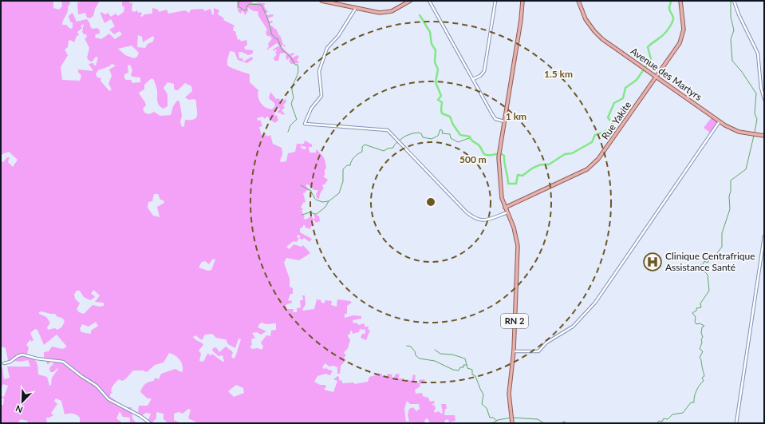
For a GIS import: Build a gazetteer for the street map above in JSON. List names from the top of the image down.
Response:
{
  "streets": {
    "main road": ["Avenue des Martyrs", "Rue Yakite", "RN 2"]
  },
  "crossings": [
    ["Avenue des Martyrs", "Rue Yakite"],
    ["Rue Yakite", "RN 2"]
  ],
  "places": {
    "hospital": ["Clinique Centrafrique Assistance Santé"]
  },
  "north": "bottom left",
  "rings": ["1.5 km", "1 km", "500 m"]
}
